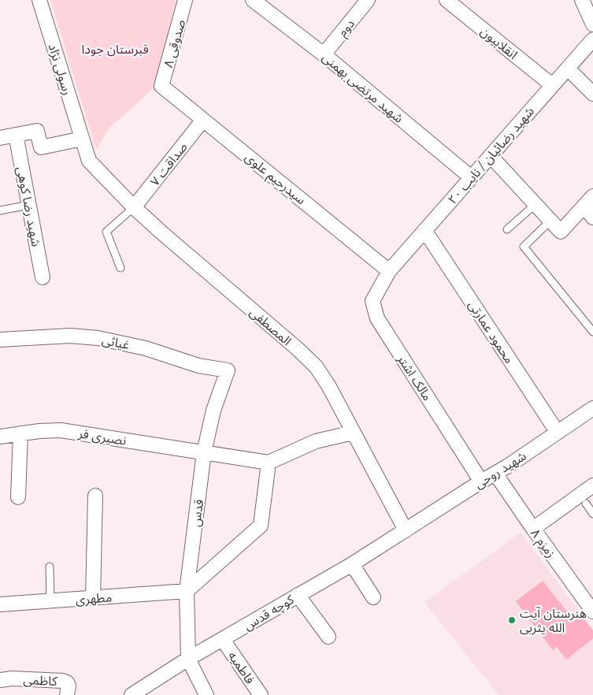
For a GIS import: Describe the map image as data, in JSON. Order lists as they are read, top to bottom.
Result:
{
  "streets": {
    "street": [
      "دوم",
      "انقلابیون",
      "صدوقی ۸",
      "رسولی نژاد",
      "شهید مرتضی بهمنی",
      "شهید رضائیان / نایب ۲۰",
      "صداقت ۷",
      "سیدرحیم علوی",
      "شهید رضا کوهی",
      "المصطفی",
      "محمود عمارتی",
      "غیاثی",
      "مالک اشتر",
      "نصیری فر",
      "شهید روحی",
      "قدس",
      "زمزم ۸",
      "مطهری",
      "کوچه قدس",
      "فاطمیه",
      "کاظمی"
    ]
  },
  "crossings": [
    ["دوم", "شهید مرتضی بهمنی"],
    ["انقلابیون", "شهید رضائیان / نایب ۲۰"],
    ["صدوقی ۸", "سیدرحیم علوی"],
    ["رسولی نژاد", "المصطفی"],
    ["شهید مرتضی بهمنی", "شهید رضائیان / نایب ۲۰"],
    ["شهید رضائیان / نایب ۲۰", "سیدرحیم علوی"],
    ["شهید رضائیان / نایب ۲۰", "محمود عمارتی"],
    ["شهید رضائیان / نایب ۲۰", "مالک اشتر"],
    ["صداقت ۷", "سیدرحیم علوی"],
    ["صداقت ۷", "المصطفی"],
    ["سیدرحیم علوی", "مالک اشتر"],
    ["المصطفی", "شهید روحی"],
    ["المصطفی", "کوچه قدس"],
    ["محمود عمارتی", "شهید روحی"],
    ["غیاثی", "قدس"],
    ["مالک اشتر", "شهید روحی"],
    ["نصیری فر", "قدس"],
    ["شهید روحی", "زمزم ۸"],
    ["شهید روحی", "کوچه قدس"],
    ["قدس", "مطهری"],
    ["قدس", "کوچه قدس"],
    ["کوچه قدس", "فاطمیه"]
  ],
  "parks": ["قبرستان جودا"],
  "places": ["هنرستان آیت الله یثربی"]
}
